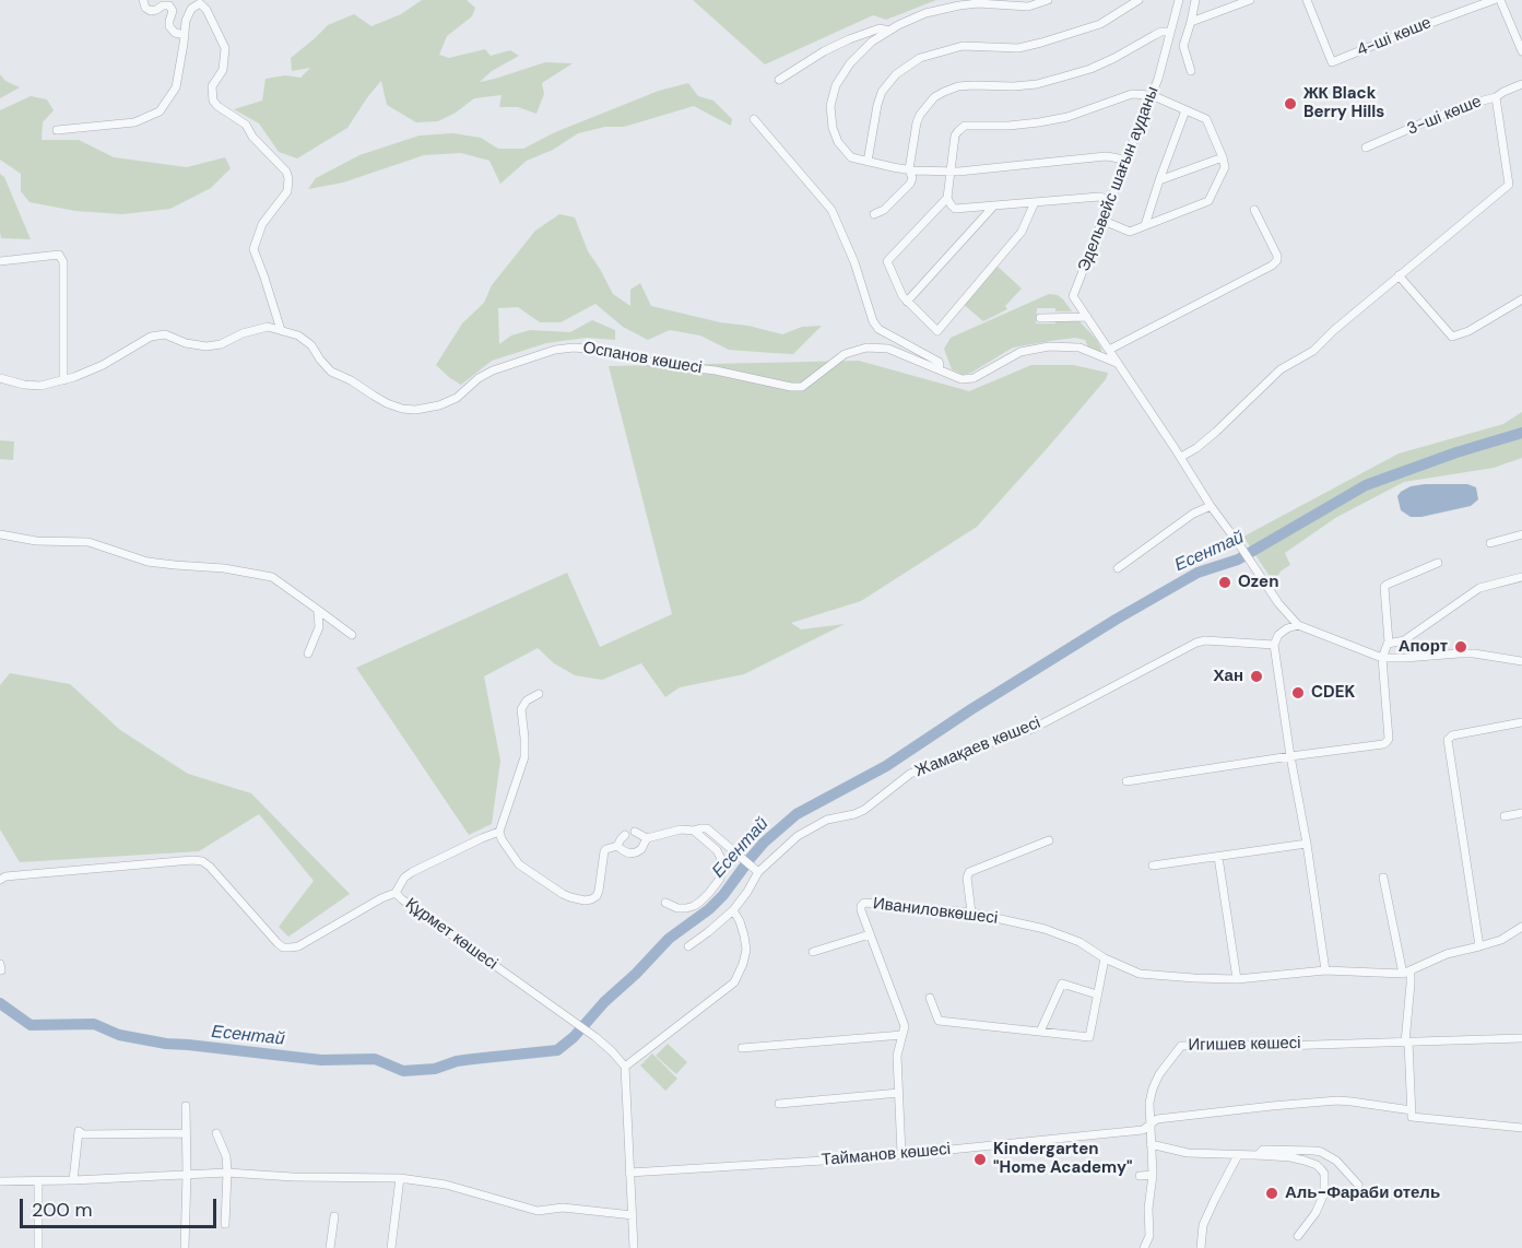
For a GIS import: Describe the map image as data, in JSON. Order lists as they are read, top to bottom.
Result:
{
  "streets": {
    "street": [
      "4-ші көше",
      "3-ші көше",
      "Эдельвейс шағын ауданы",
      "Оспанов көшесі",
      "Жамақаев көшесі",
      "Иваниловкөшесі",
      "Құрмет көшесі",
      "Игишев көшесі",
      "Тайманов көшесі"
    ]
  },
  "crossings": [
    ["Иваниловкөшесі", "Тайманов көшесі"],
    ["Игишев көшесі", "Тайманов көшесі"]
  ],
  "water": ["Есентай"],
  "places": [
    "ЖК Black Berry Hills",
    "Ozen",
    "Апорт",
    "Хан",
    "CDEK",
    "Kindergarten \"Home Academy\"",
    "Аль-Фараби отель"
  ],
  "scale_bar": "200 m"
}
